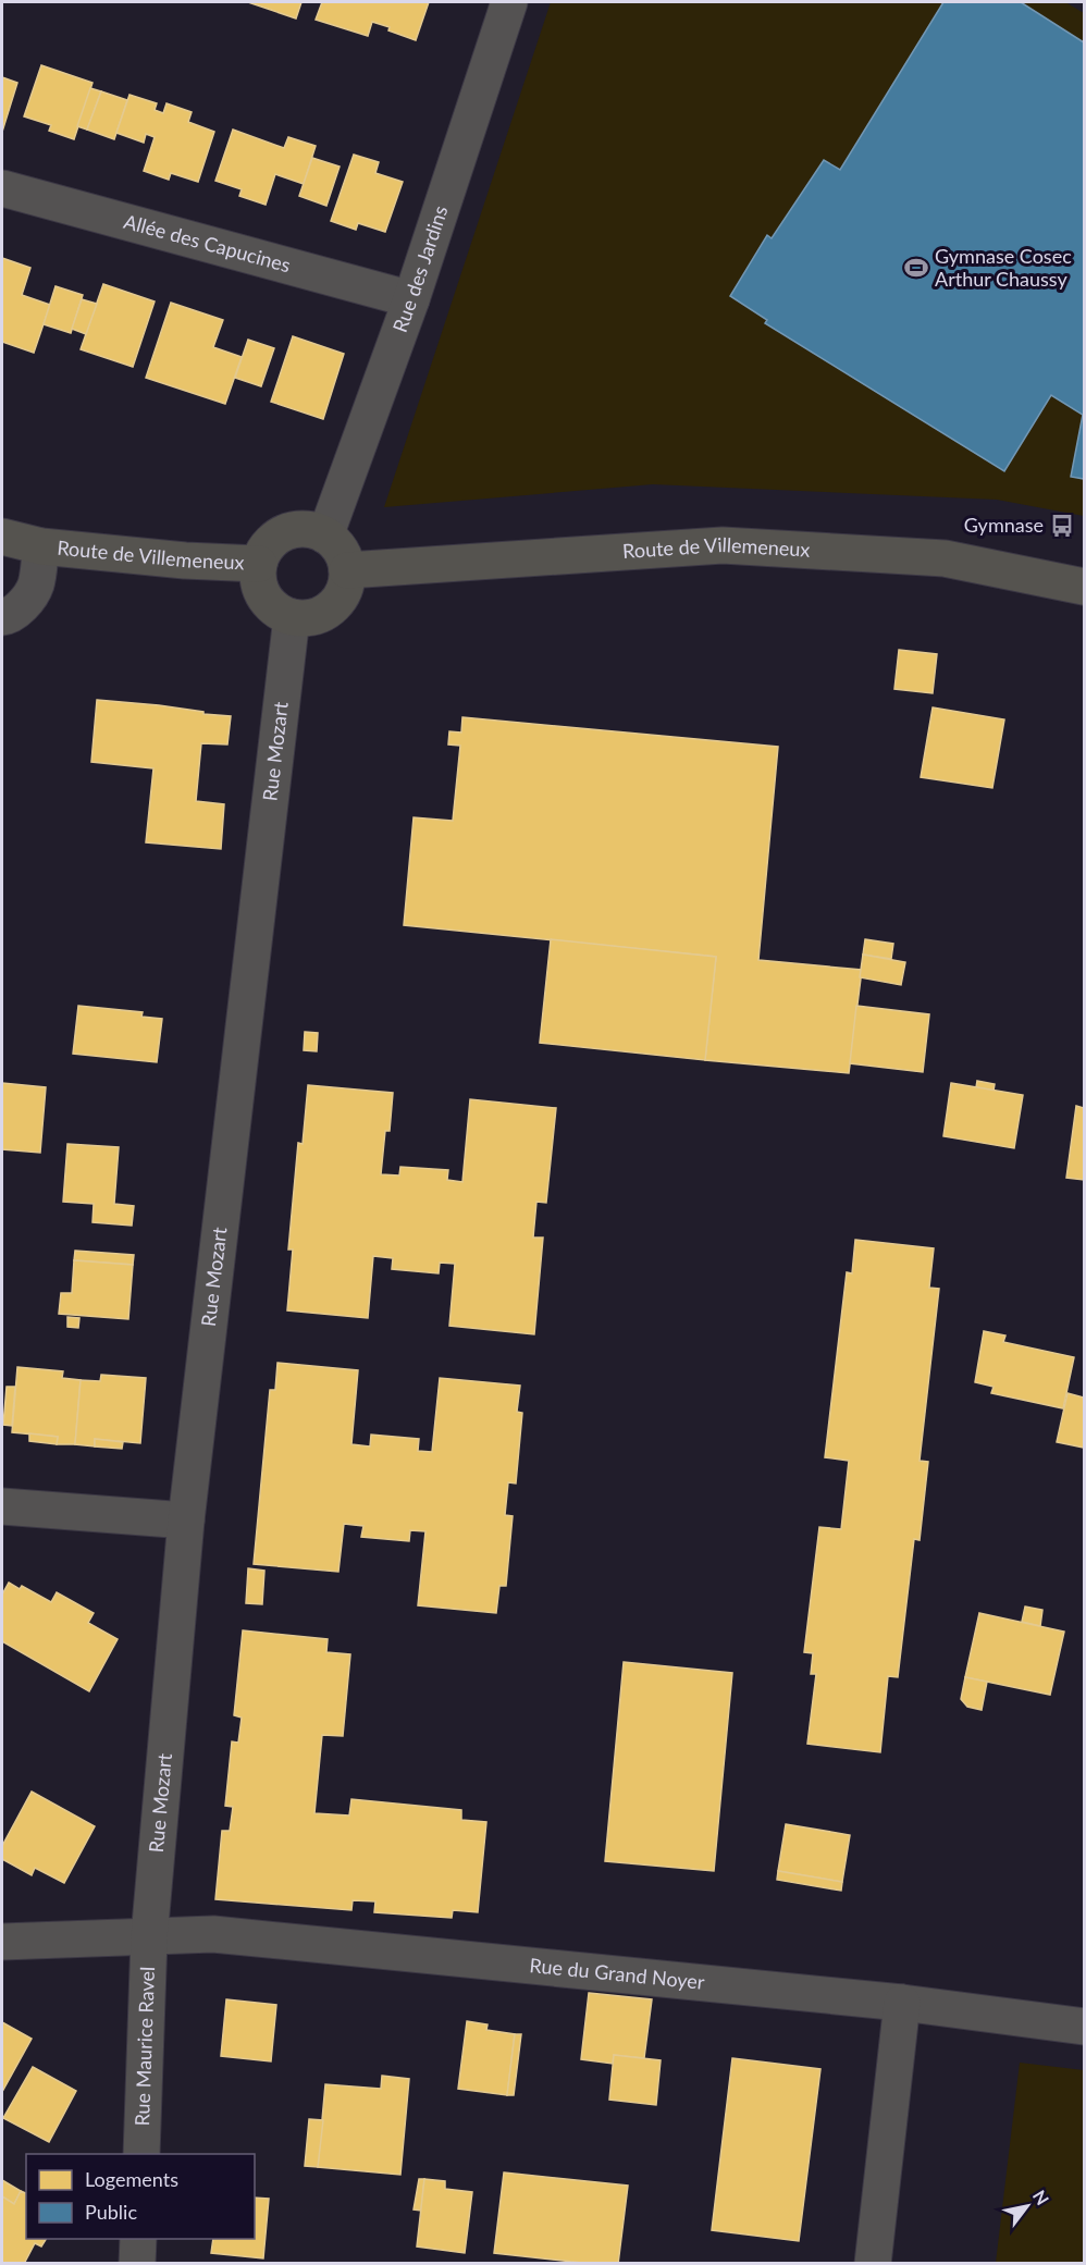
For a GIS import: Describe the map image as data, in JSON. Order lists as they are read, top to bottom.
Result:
{
  "streets": {
    "main road": ["Route de Villemeneux"],
    "street": [
      "Allée des Capucines",
      "Rue des Jardins",
      "Rue Mozart",
      "Rue du Grand Noyer",
      "Rue Maurice Ravel"
    ]
  },
  "crossings": [
    ["Allée des Capucines", "Rue des Jardins"],
    ["Rue des Jardins", "Route de Villemeneux"],
    ["Rue des Jardins", "Rue Mozart"],
    ["Route de Villemeneux", "Rue Mozart"],
    ["Rue Mozart", "Rue du Grand Noyer"],
    ["Rue Mozart", "Rue Maurice Ravel"],
    ["Rue du Grand Noyer", "Rue Maurice Ravel"]
  ],
  "places": {
    "sports": ["Gymnase Cosec Arthur Chaussy"],
    "bus stop": ["Gymnase"]
  },
  "legend": ["Logements", "Public"],
  "north": "top right"
}
